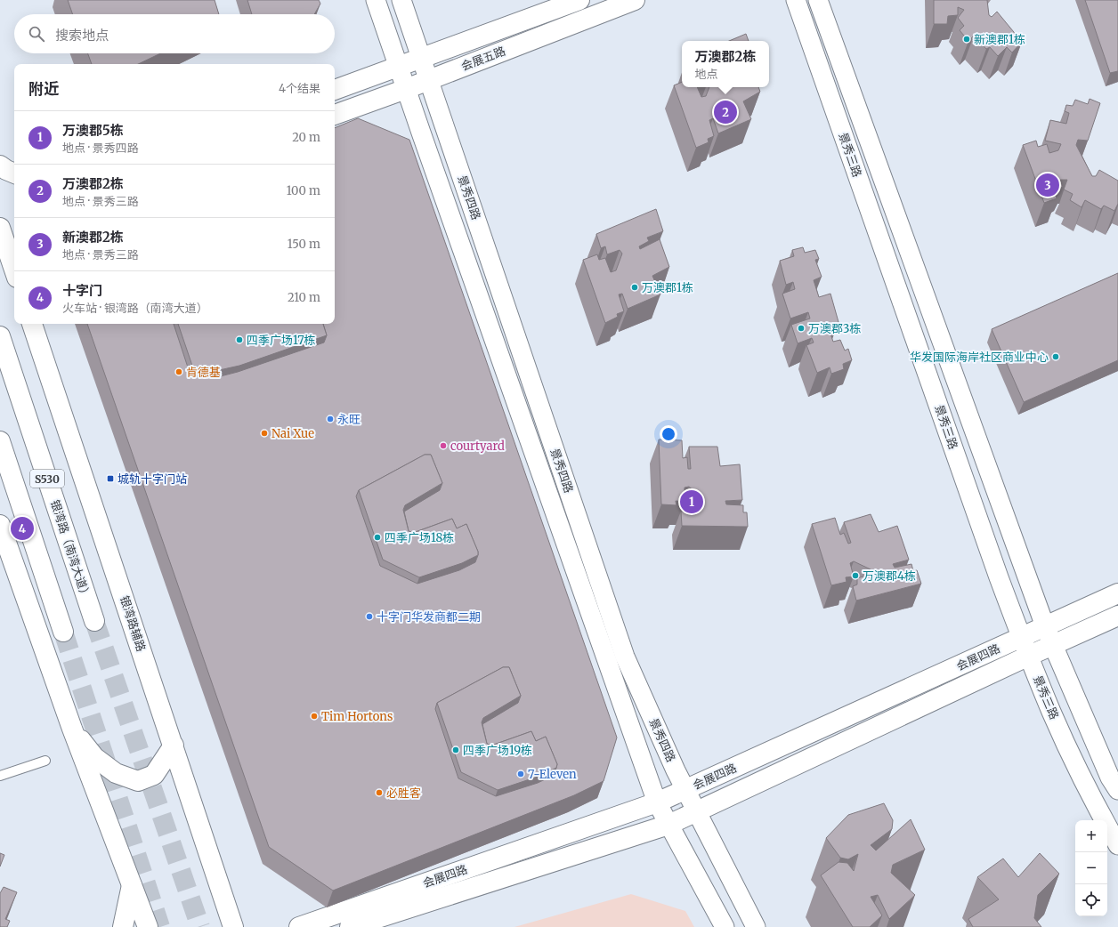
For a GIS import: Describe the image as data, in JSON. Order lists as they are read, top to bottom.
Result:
{
  "streets": {
    "main road": [
      "会展五路",
      "S530",
      "银湾路（南湾大道）",
      "银湾路辅路",
      "会展四路"
    ],
    "street": ["景秀三路", "景秀四路"]
  },
  "crossings": [
    ["会展五路", "景秀四路"],
    ["景秀三路", "会展四路"],
    ["景秀四路", "会展四路"]
  ],
  "places": {
    "other": [
      "新澳郡1栋",
      "万澳郡1栋",
      "万澳郡3栋",
      "四季广场17栋",
      "华发国际海岸社区商业中心",
      "肯德基",
      "永旺",
      "Nai Xue",
      "courtyard",
      "四季广场18栋",
      "万澳郡4栋",
      "十字门华发商都二期",
      "Tim Hortons",
      "四季广场19栋",
      "7-Eleven",
      "必胜客"
    ],
    "transit": ["城轨十字门站"]
  },
  "page": {
    "search": "搜索地点",
    "popup": ["万澳郡2栋", "地点"],
    "heading": ["附近", "4个结果"],
    "pins": [
      "2",
      "3",
      "1",
      "4"
    ],
    "list": [
      {
        "mark": "1",
        "name": "万澳郡5栋",
        "note": "地点 · 景秀四路",
        "value": "20 m"
      },
      {
        "mark": "2",
        "name": "万澳郡2栋",
        "note": "地点 · 景秀三路",
        "value": "100 m"
      },
      {
        "mark": "3",
        "name": "新澳郡2栋",
        "note": "地点 · 景秀三路",
        "value": "150 m"
      },
      {
        "mark": "4",
        "name": "十字门",
        "note": "火车站 · 银湾路（南湾大道）",
        "value": "210 m"
      }
    ],
    "map_buttons": ["+", "−"]
  }
}
